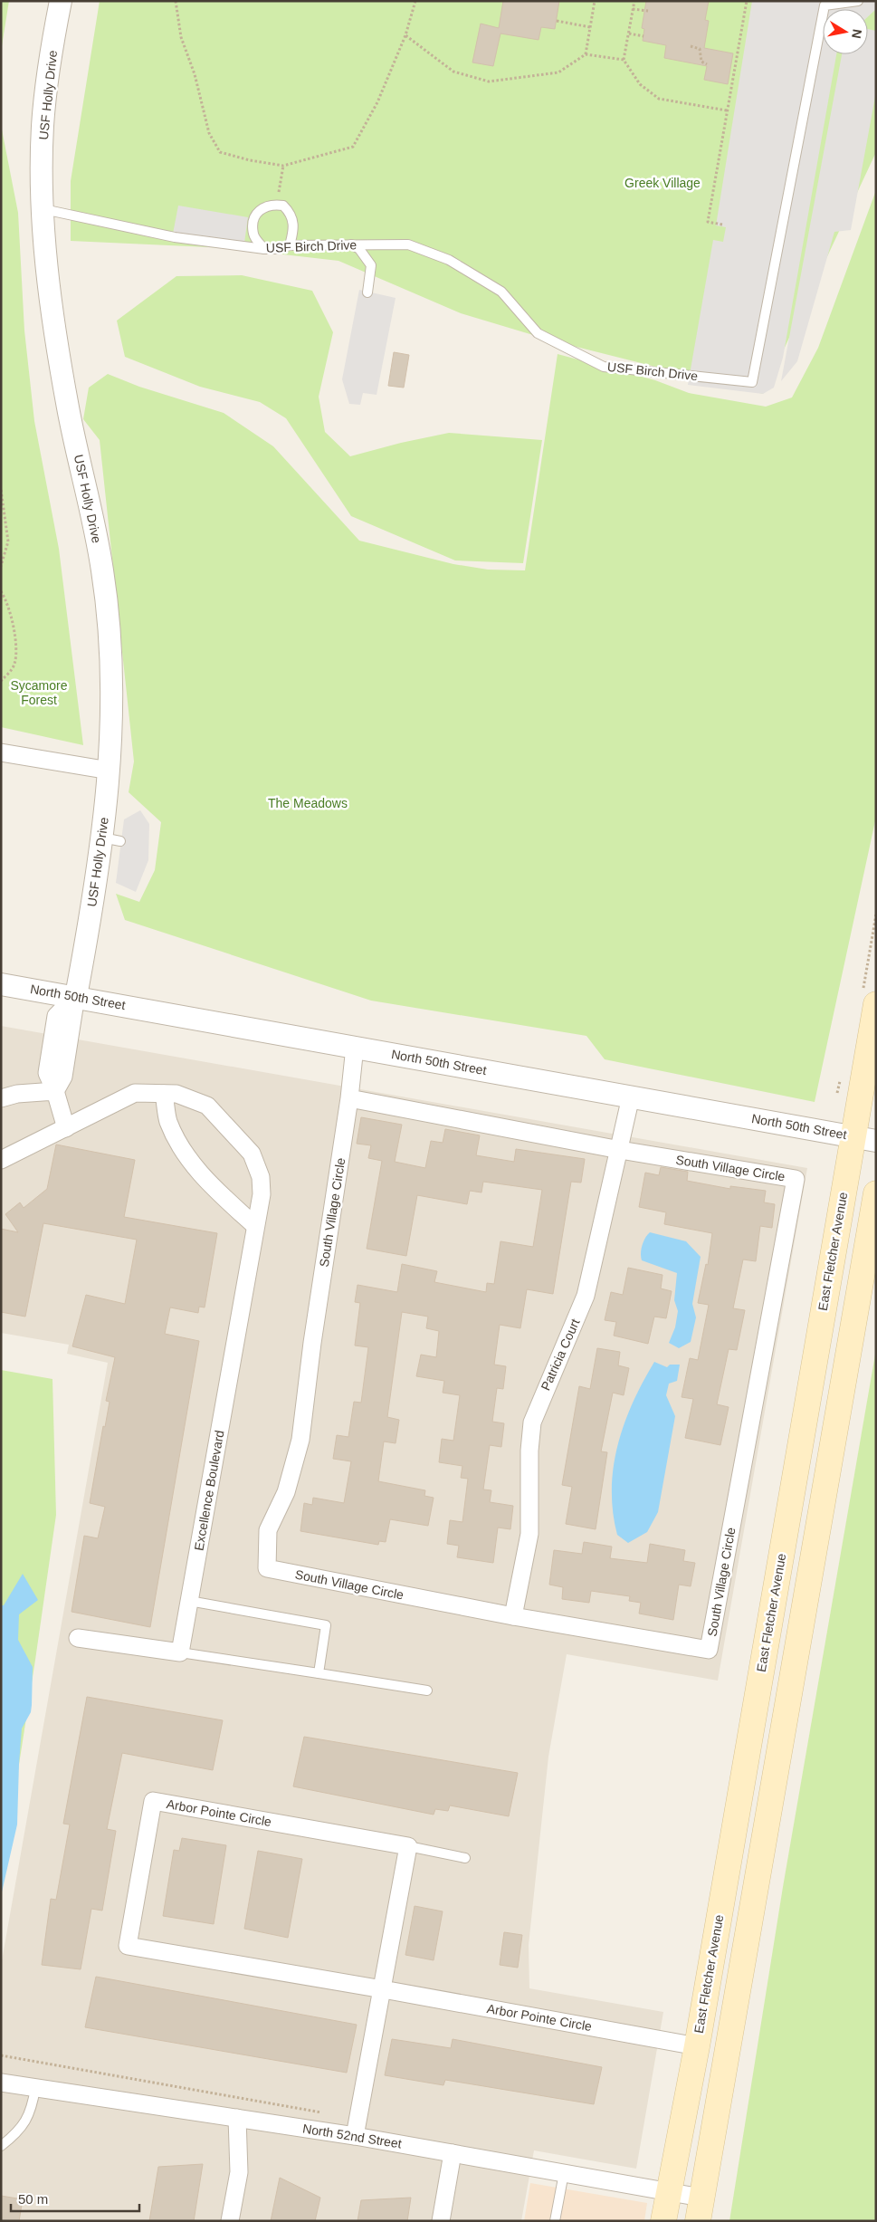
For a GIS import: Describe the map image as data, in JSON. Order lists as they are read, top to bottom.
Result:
{
  "streets": {
    "main road": ["East Fletcher Avenue"],
    "street": [
      "USF Holly Drive",
      "North 50th Street",
      "South Village Circle",
      "Patricia Court",
      "Excellence Boulevard",
      "Arbor Pointe Circle",
      "North 52nd Street"
    ],
    "lane": ["USF Birch Drive"]
  },
  "crossings": [
    ["USF Holly Drive", "USF Birch Drive"],
    ["USF Holly Drive", "North 50th Street"],
    ["North 50th Street", "South Village Circle"],
    ["North 50th Street", "East Fletcher Avenue"],
    ["North 50th Street", "Patricia Court"],
    ["South Village Circle", "Patricia Court"],
    ["East Fletcher Avenue", "Arbor Pointe Circle"],
    ["East Fletcher Avenue", "North 52nd Street"]
  ],
  "parks": ["Greek Village", "Sycamore Forest", "The Meadows"],
  "scale_bar": "50 m",
  "north": "right"
}
